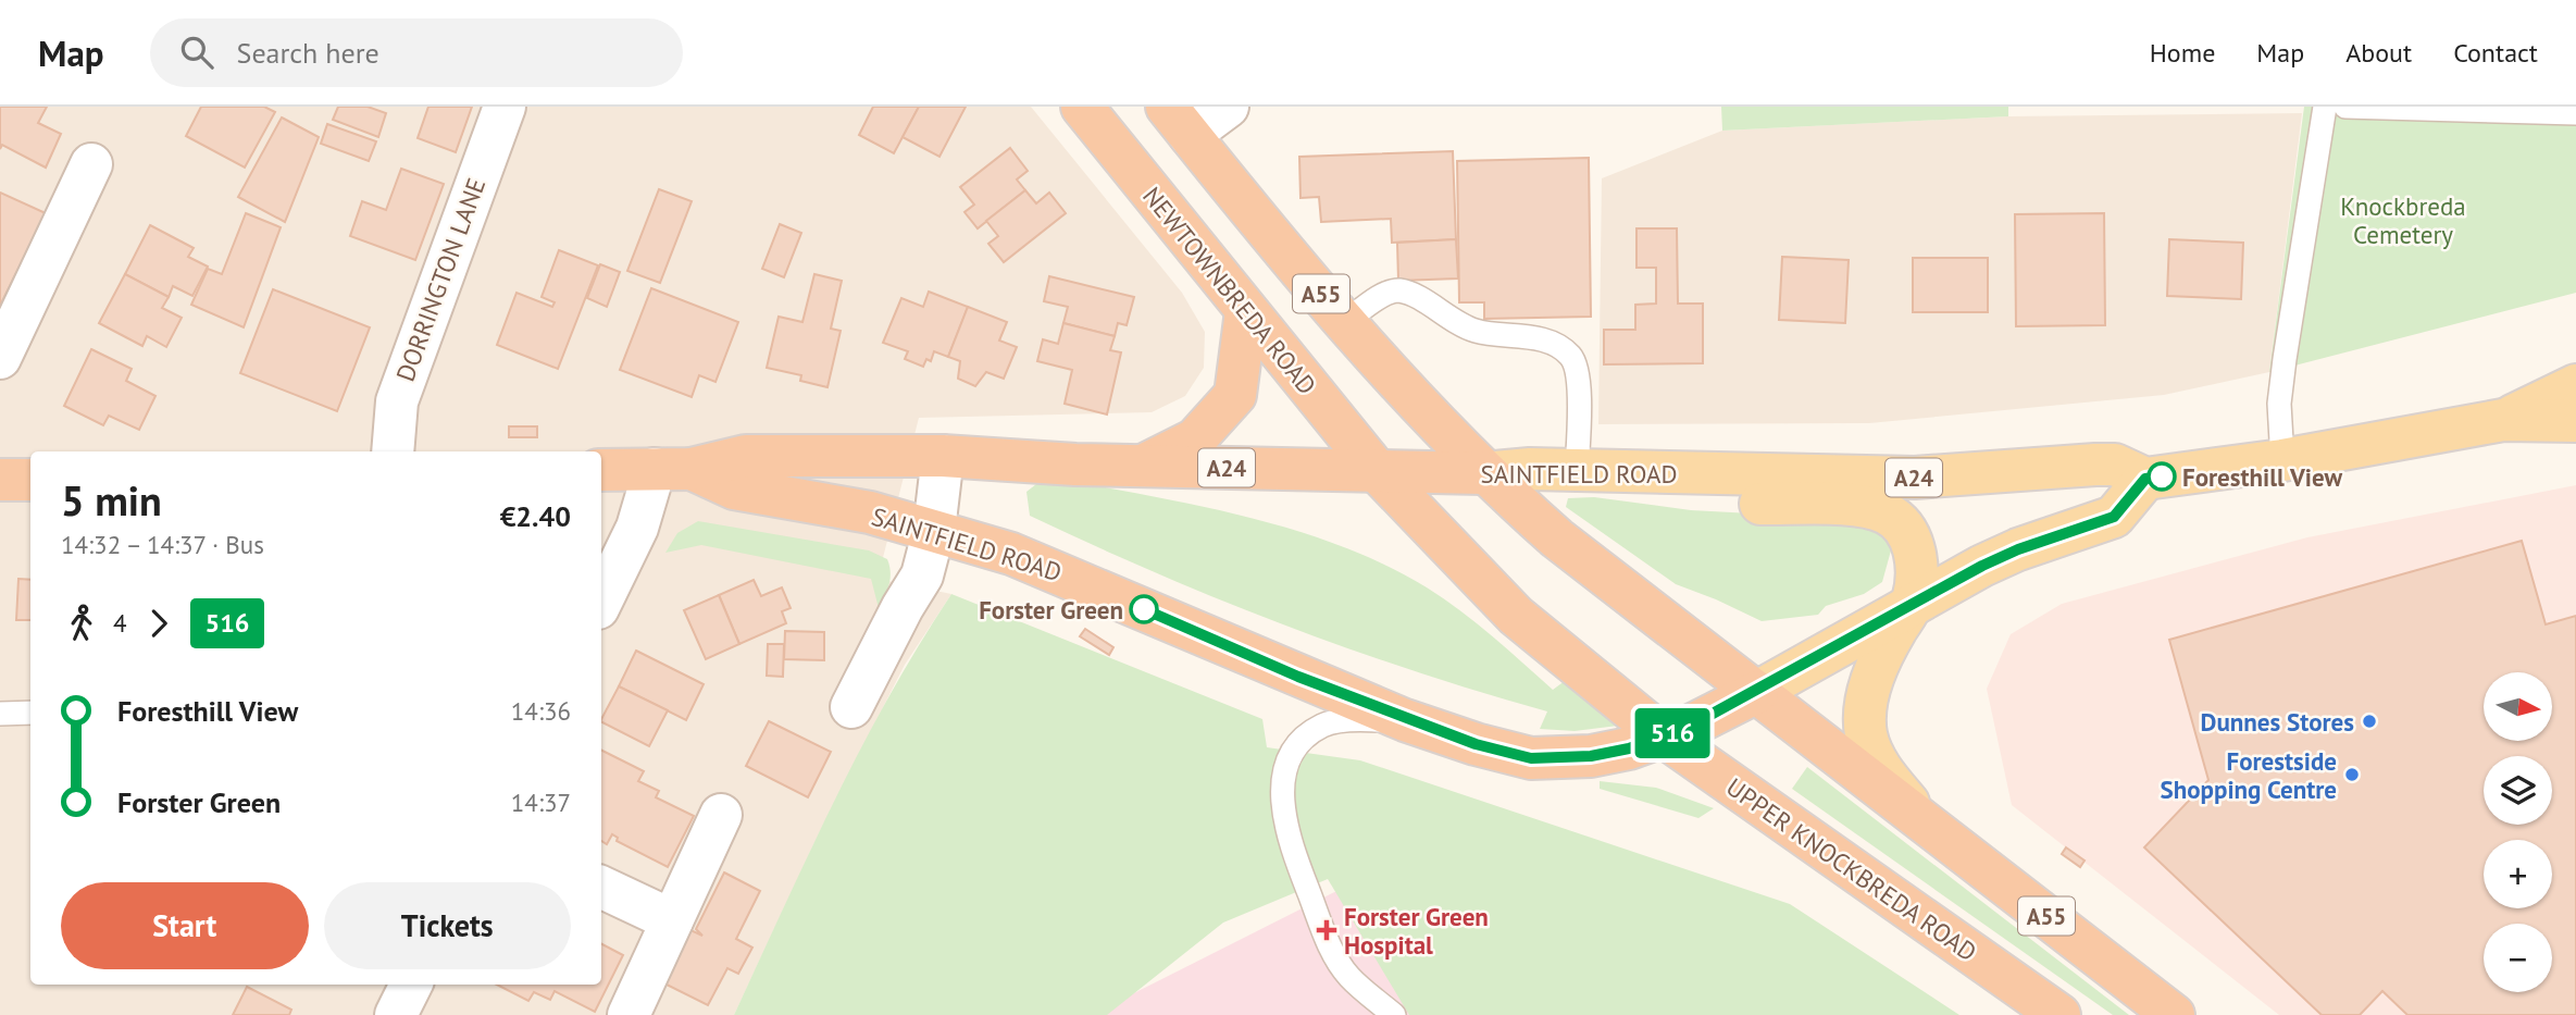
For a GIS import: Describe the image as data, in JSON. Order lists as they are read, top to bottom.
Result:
{
  "streets": {
    "highway": [
      "NEWTOWNBREDA ROAD",
      "A55",
      "A24",
      "SAINTFIELD ROAD",
      "UPPER KNOCKBREDA ROAD"
    ],
    "street": ["DORRINGTON LANE"]
  },
  "crossings": [
    ["NEWTOWNBREDA ROAD", "SAINTFIELD ROAD"],
    ["NEWTOWNBREDA ROAD", "UPPER KNOCKBREDA ROAD"],
    ["A55", "SAINTFIELD ROAD"],
    ["A24", "SAINTFIELD ROAD"],
    ["SAINTFIELD ROAD", "UPPER KNOCKBREDA ROAD"]
  ],
  "parks": ["Knockbreda Cemetery"],
  "places": {
    "other": [
      "Foresthill View",
      "Forster Green",
      "Dunnes Stores",
      "Forestside Shopping Centre"
    ],
    "health": ["Forster Green Hospital"]
  },
  "lines": ["bus line 516"],
  "north": "right",
  "page": {
    "header": "Map",
    "search": "Search here",
    "nav": [
      "Home",
      "Map",
      "About",
      "Contact"
    ],
    "on_map": "516",
    "heading": ["5 min", "14:32 – 14:37 · Bus", "€2.40"],
    "legs": ["4", "516"],
    "list": [
      {
        "name": "Foresthill View",
        "value": "14:36"
      },
      {
        "name": "Forster Green",
        "value": "14:37"
      }
    ],
    "map_buttons": ["+", "−"],
    "buttons": ["Start", "Tickets"]
  }
}
